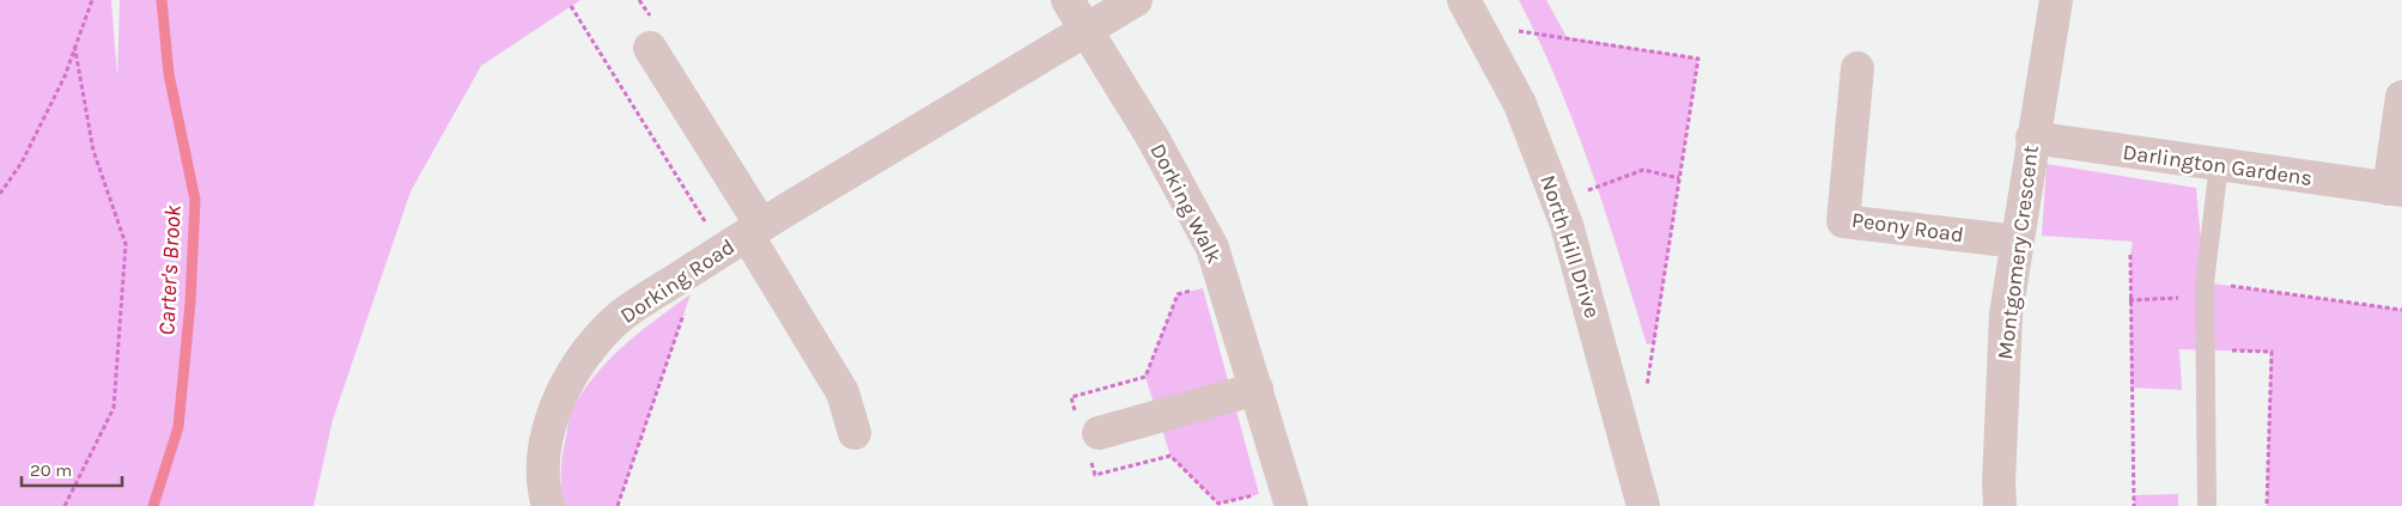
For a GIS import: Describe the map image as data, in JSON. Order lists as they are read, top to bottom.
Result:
{
  "streets": {
    "street": [
      "Darlington Gardens",
      "Dorking Walk",
      "Peony Road",
      "North Hill Drive",
      "Montgomery Crescent",
      "Dorking Road"
    ]
  },
  "crossings": [
    ["Darlington Gardens", "Montgomery Crescent"],
    ["Dorking Walk", "Dorking Road"],
    ["Peony Road", "Montgomery Crescent"]
  ],
  "water": ["Carter's Brook"],
  "scale_bar": "20 m"
}
